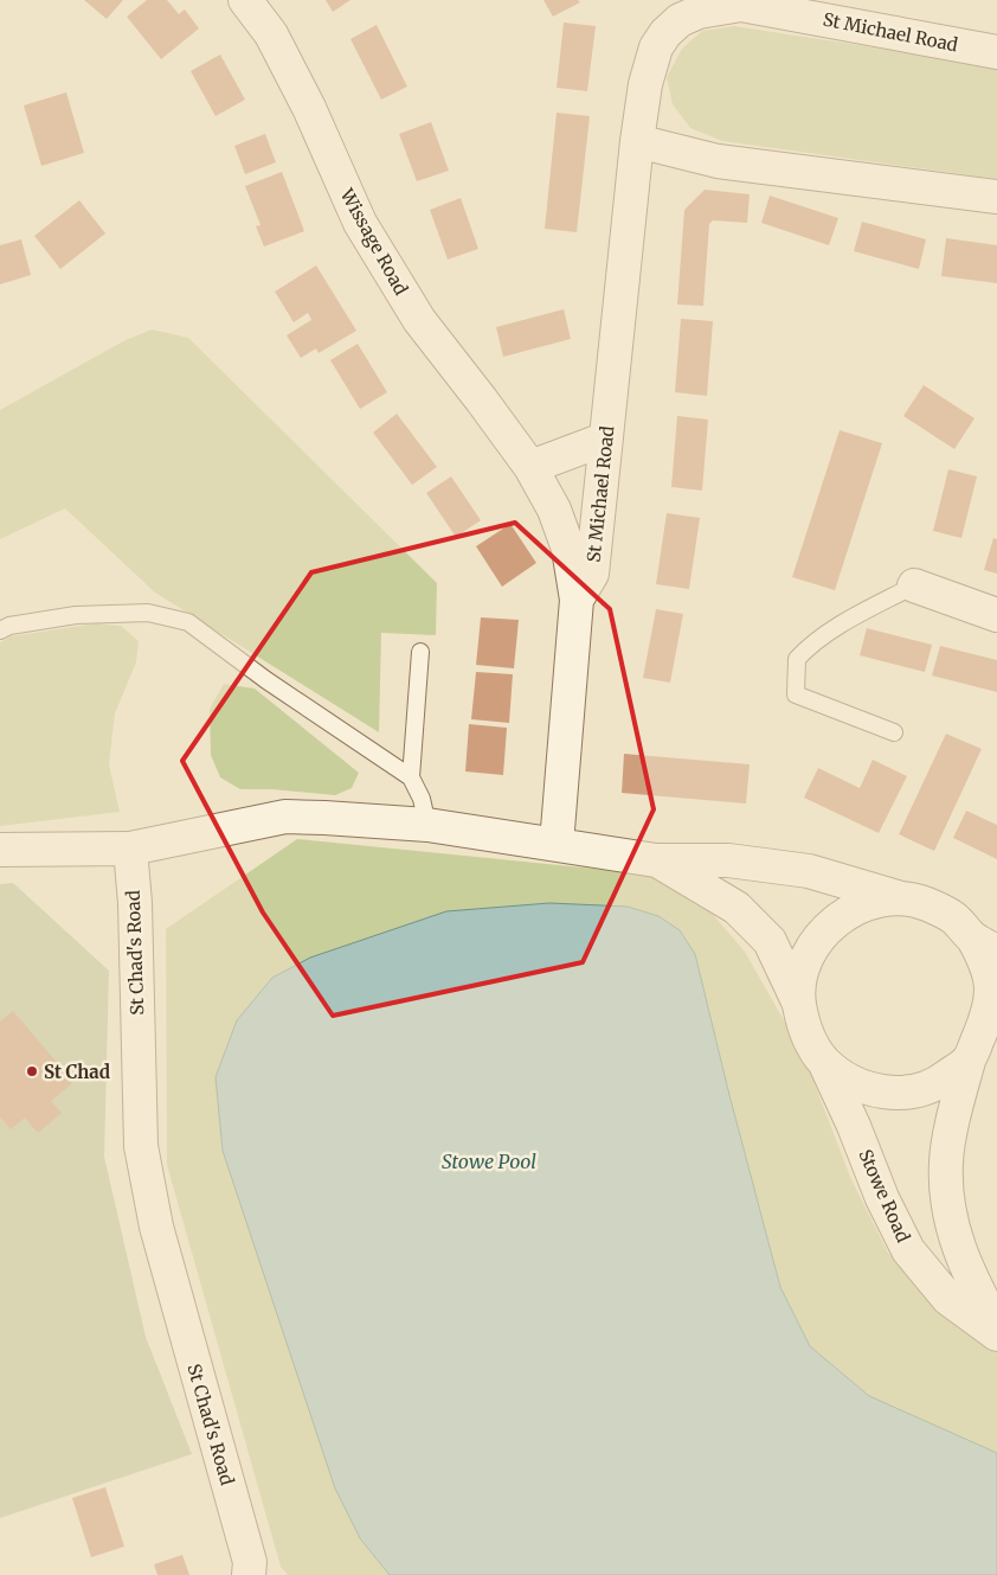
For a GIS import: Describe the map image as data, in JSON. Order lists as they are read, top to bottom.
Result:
{
  "streets": {
    "street": [
      "St Michael Road",
      "Wissage Road",
      "St Chad's Road",
      "Stowe Road"
    ]
  },
  "crossings": [
    ["St Michael Road", "Wissage Road"]
  ],
  "water": ["Stowe Pool"],
  "places": ["St Chad"]
}
